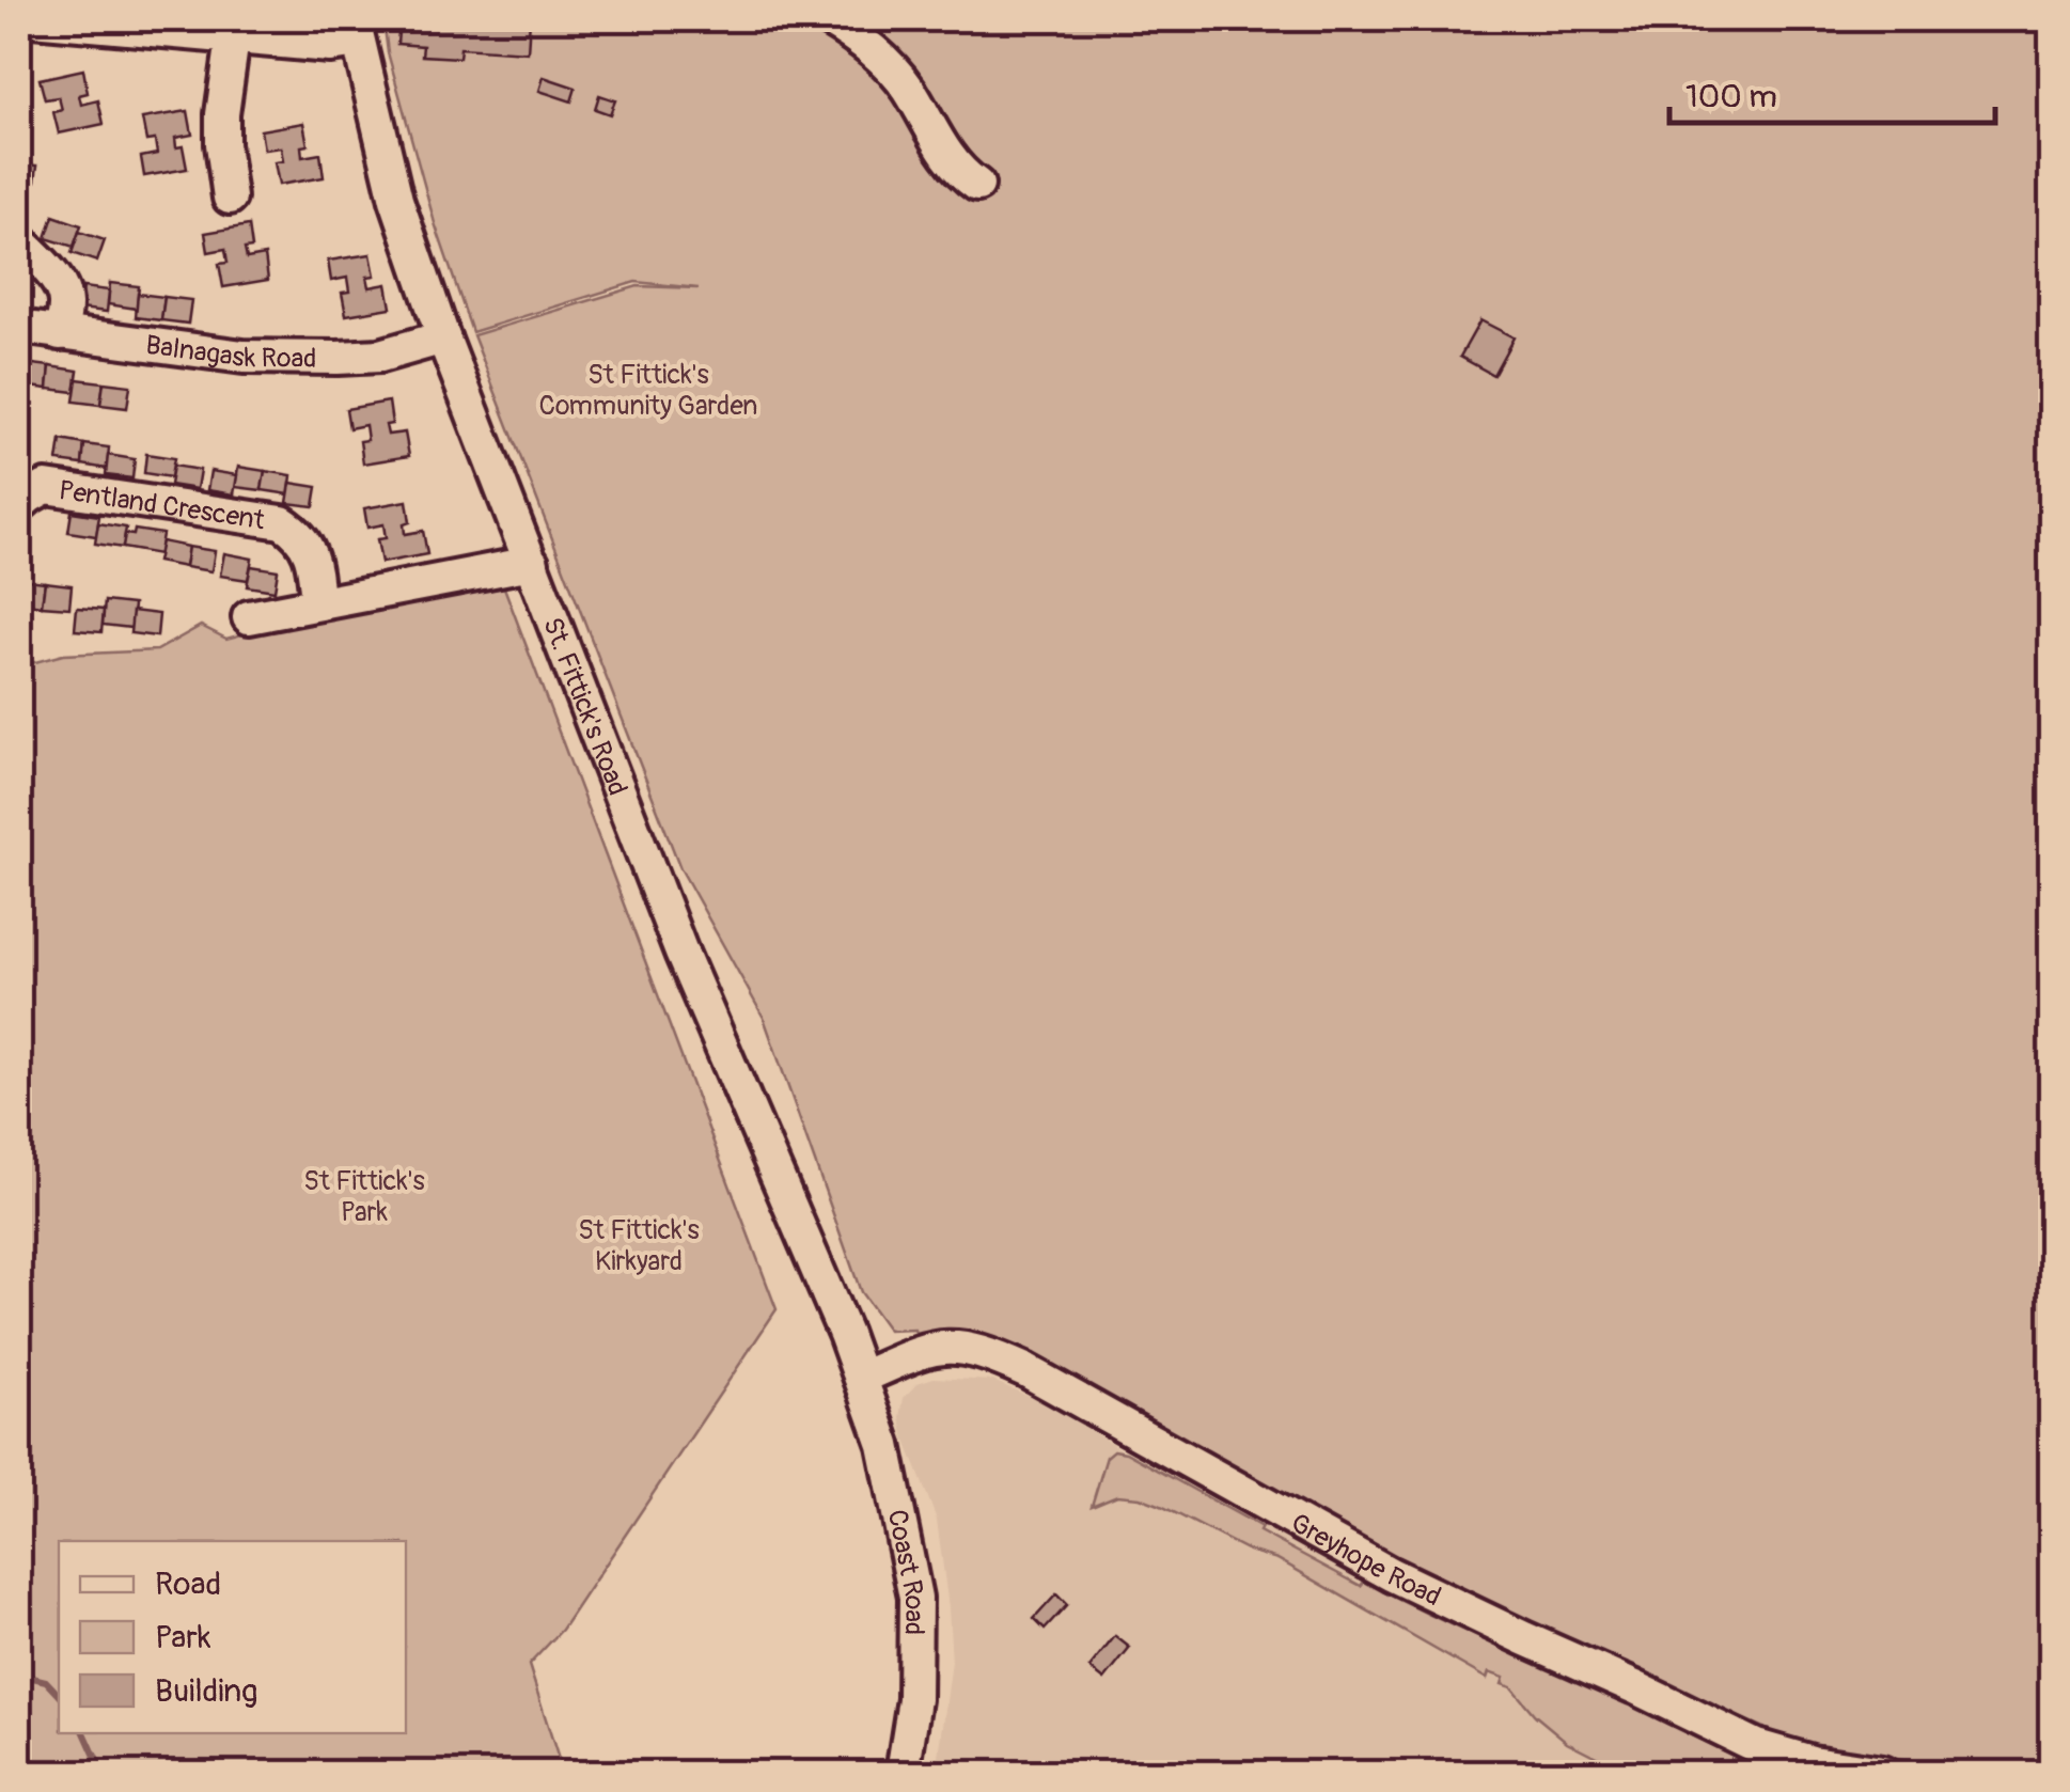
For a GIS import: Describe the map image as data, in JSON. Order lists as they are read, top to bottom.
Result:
{
  "streets": {
    "street": [
      "Balnagask Road",
      "Pentland Crescent",
      "St. Fittick's Road",
      "Greyhope Road",
      "Coast Road"
    ]
  },
  "crossings": [
    ["Balnagask Road", "St. Fittick's Road"],
    ["St. Fittick's Road", "Greyhope Road"],
    ["St. Fittick's Road", "Coast Road"],
    ["Greyhope Road", "Coast Road"]
  ],
  "parks": ["St Fittick's Community Garden", "St Fittick's Park", "St Fittick's Kirkyard"],
  "legend": ["Road", "Park", "Building"],
  "scale_bar": "100 m"
}
